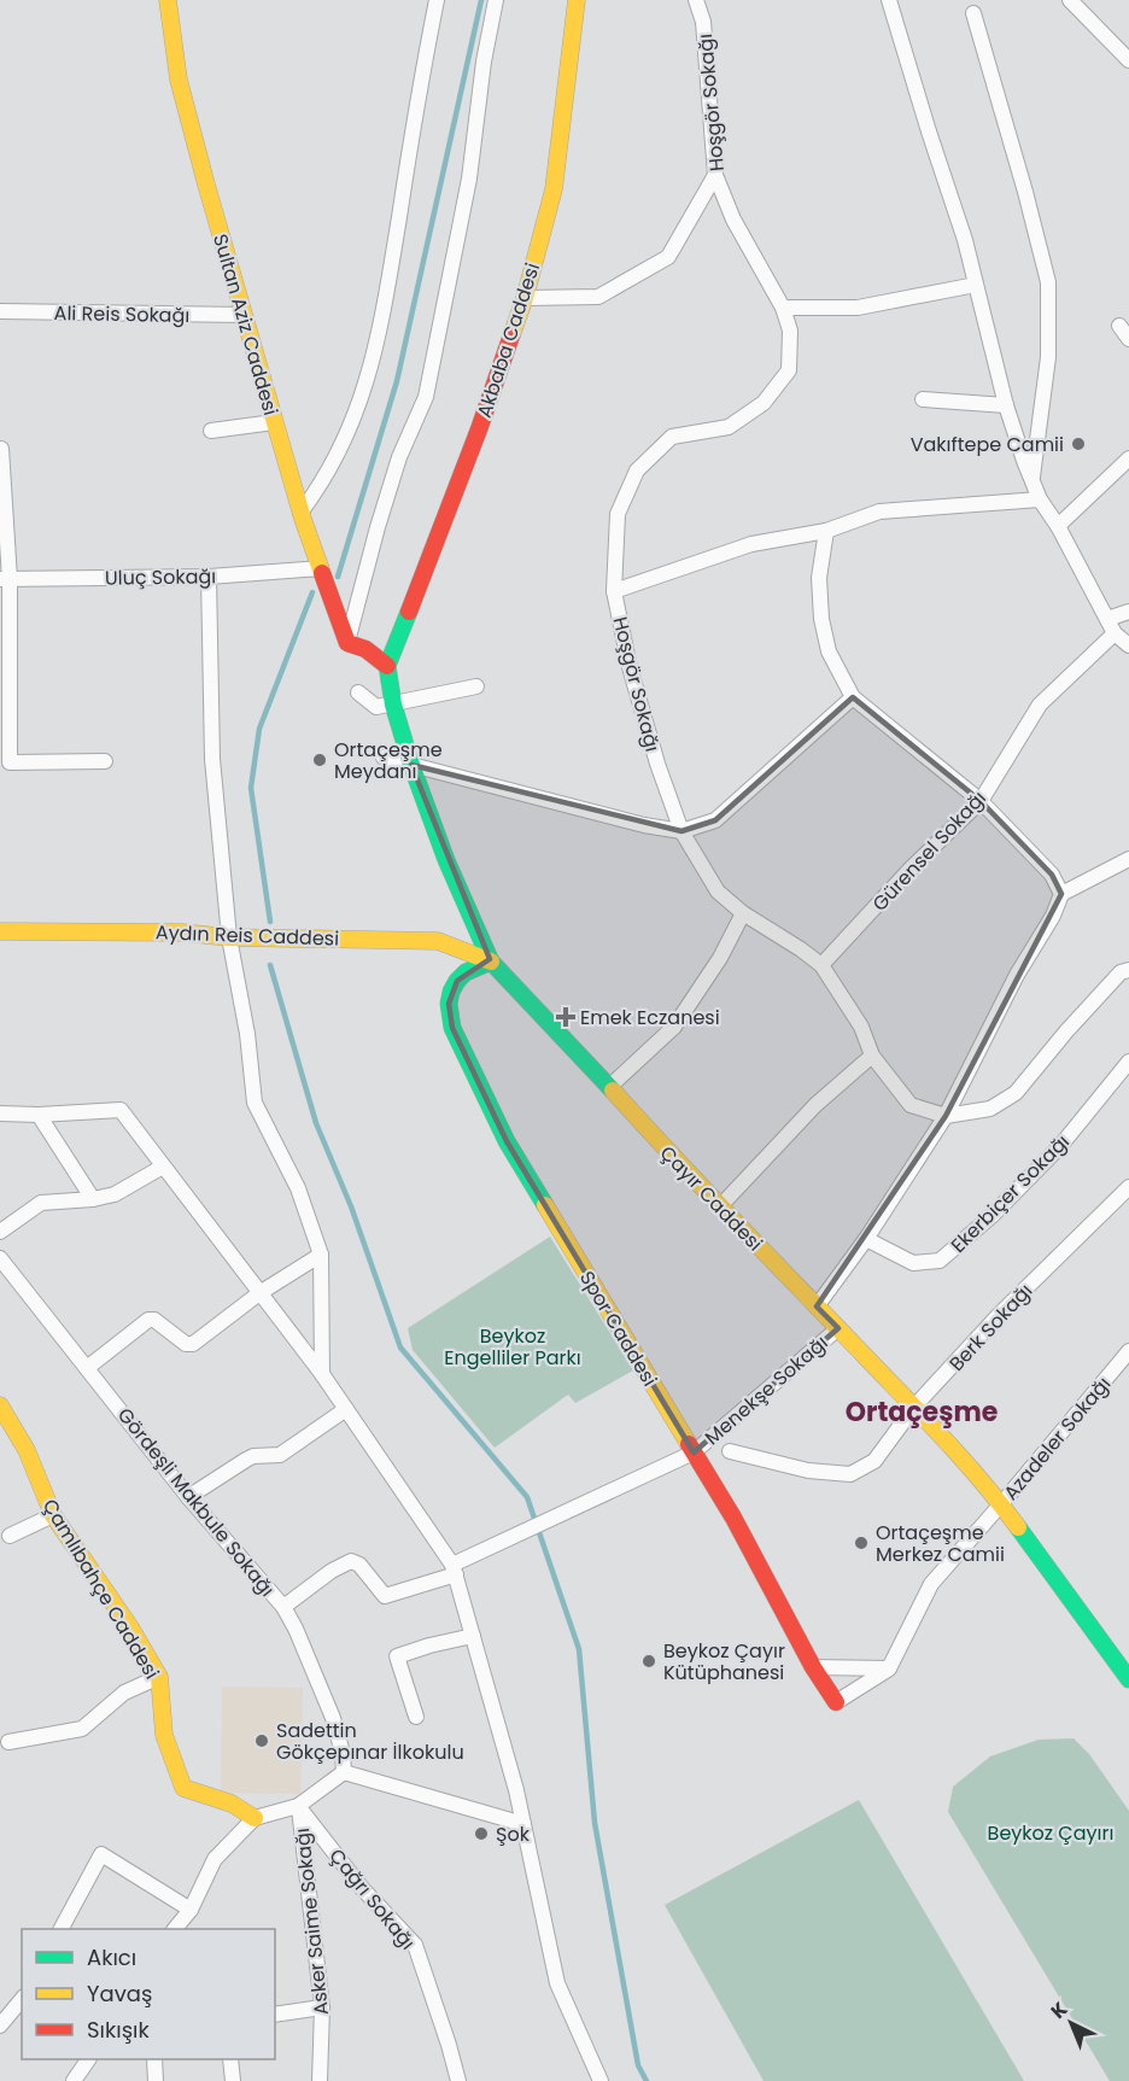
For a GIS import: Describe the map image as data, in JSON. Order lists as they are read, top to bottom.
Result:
{
  "streets": {
    "street": [
      "Hoşgör Sokağı",
      "Ali Reis Sokağı",
      "Sultan Aziz Caddesi",
      "Akbaba Caddesi",
      "Uluç Sokağı",
      "Gürensel Sokağı",
      "Aydın Reis Caddesi",
      "Ekerbiçer Sokağı",
      "Çayır Caddesi",
      "Berk Sokağı",
      "Spor Caddesi",
      "Menekşe Sokağı",
      "Azadeler Sokağı",
      "Gördeşli Makbule Sokağı",
      "Çamlıbahçe Caddesi",
      "Çağrı Sokağı",
      "Asker Saime Sokağı"
    ]
  },
  "crossings": [
    ["Hoşgör Sokağı", "Gürensel Sokağı"],
    ["Ali Reis Sokağı", "Sultan Aziz Caddesi"],
    ["Sultan Aziz Caddesi", "Uluç Sokağı"],
    ["Akbaba Caddesi", "Çayır Caddesi"],
    ["Aydın Reis Caddesi", "Çayır Caddesi"],
    ["Aydın Reis Caddesi", "Spor Caddesi"],
    ["Çayır Caddesi", "Berk Sokağı"],
    ["Çayır Caddesi", "Spor Caddesi"],
    ["Çayır Caddesi", "Menekşe Sokağı"],
    ["Çayır Caddesi", "Azadeler Sokağı"],
    ["Spor Caddesi", "Menekşe Sokağı"],
    ["Menekşe Sokağı", "Gördeşli Makbule Sokağı"],
    ["Çağrı Sokağı", "Asker Saime Sokağı"]
  ],
  "districts": ["Ortaçeşme"],
  "parks": ["Beykoz Engelliler Parkı", "Beykoz Çayırı"],
  "places": {
    "other": [
      "Vakıftepe Camii",
      "Ortaçeşme Meydanı",
      "Ortaçeşme Merkez Camii",
      "Beykoz Çayır Kütüphanesi",
      "Sadettin Gökçepınar İlkokulu",
      "Şok"
    ],
    "health": ["Emek Eczanesi"]
  },
  "legend": ["Akıcı", "Yavaş", "Sıkışık"],
  "north": "top left"
}
